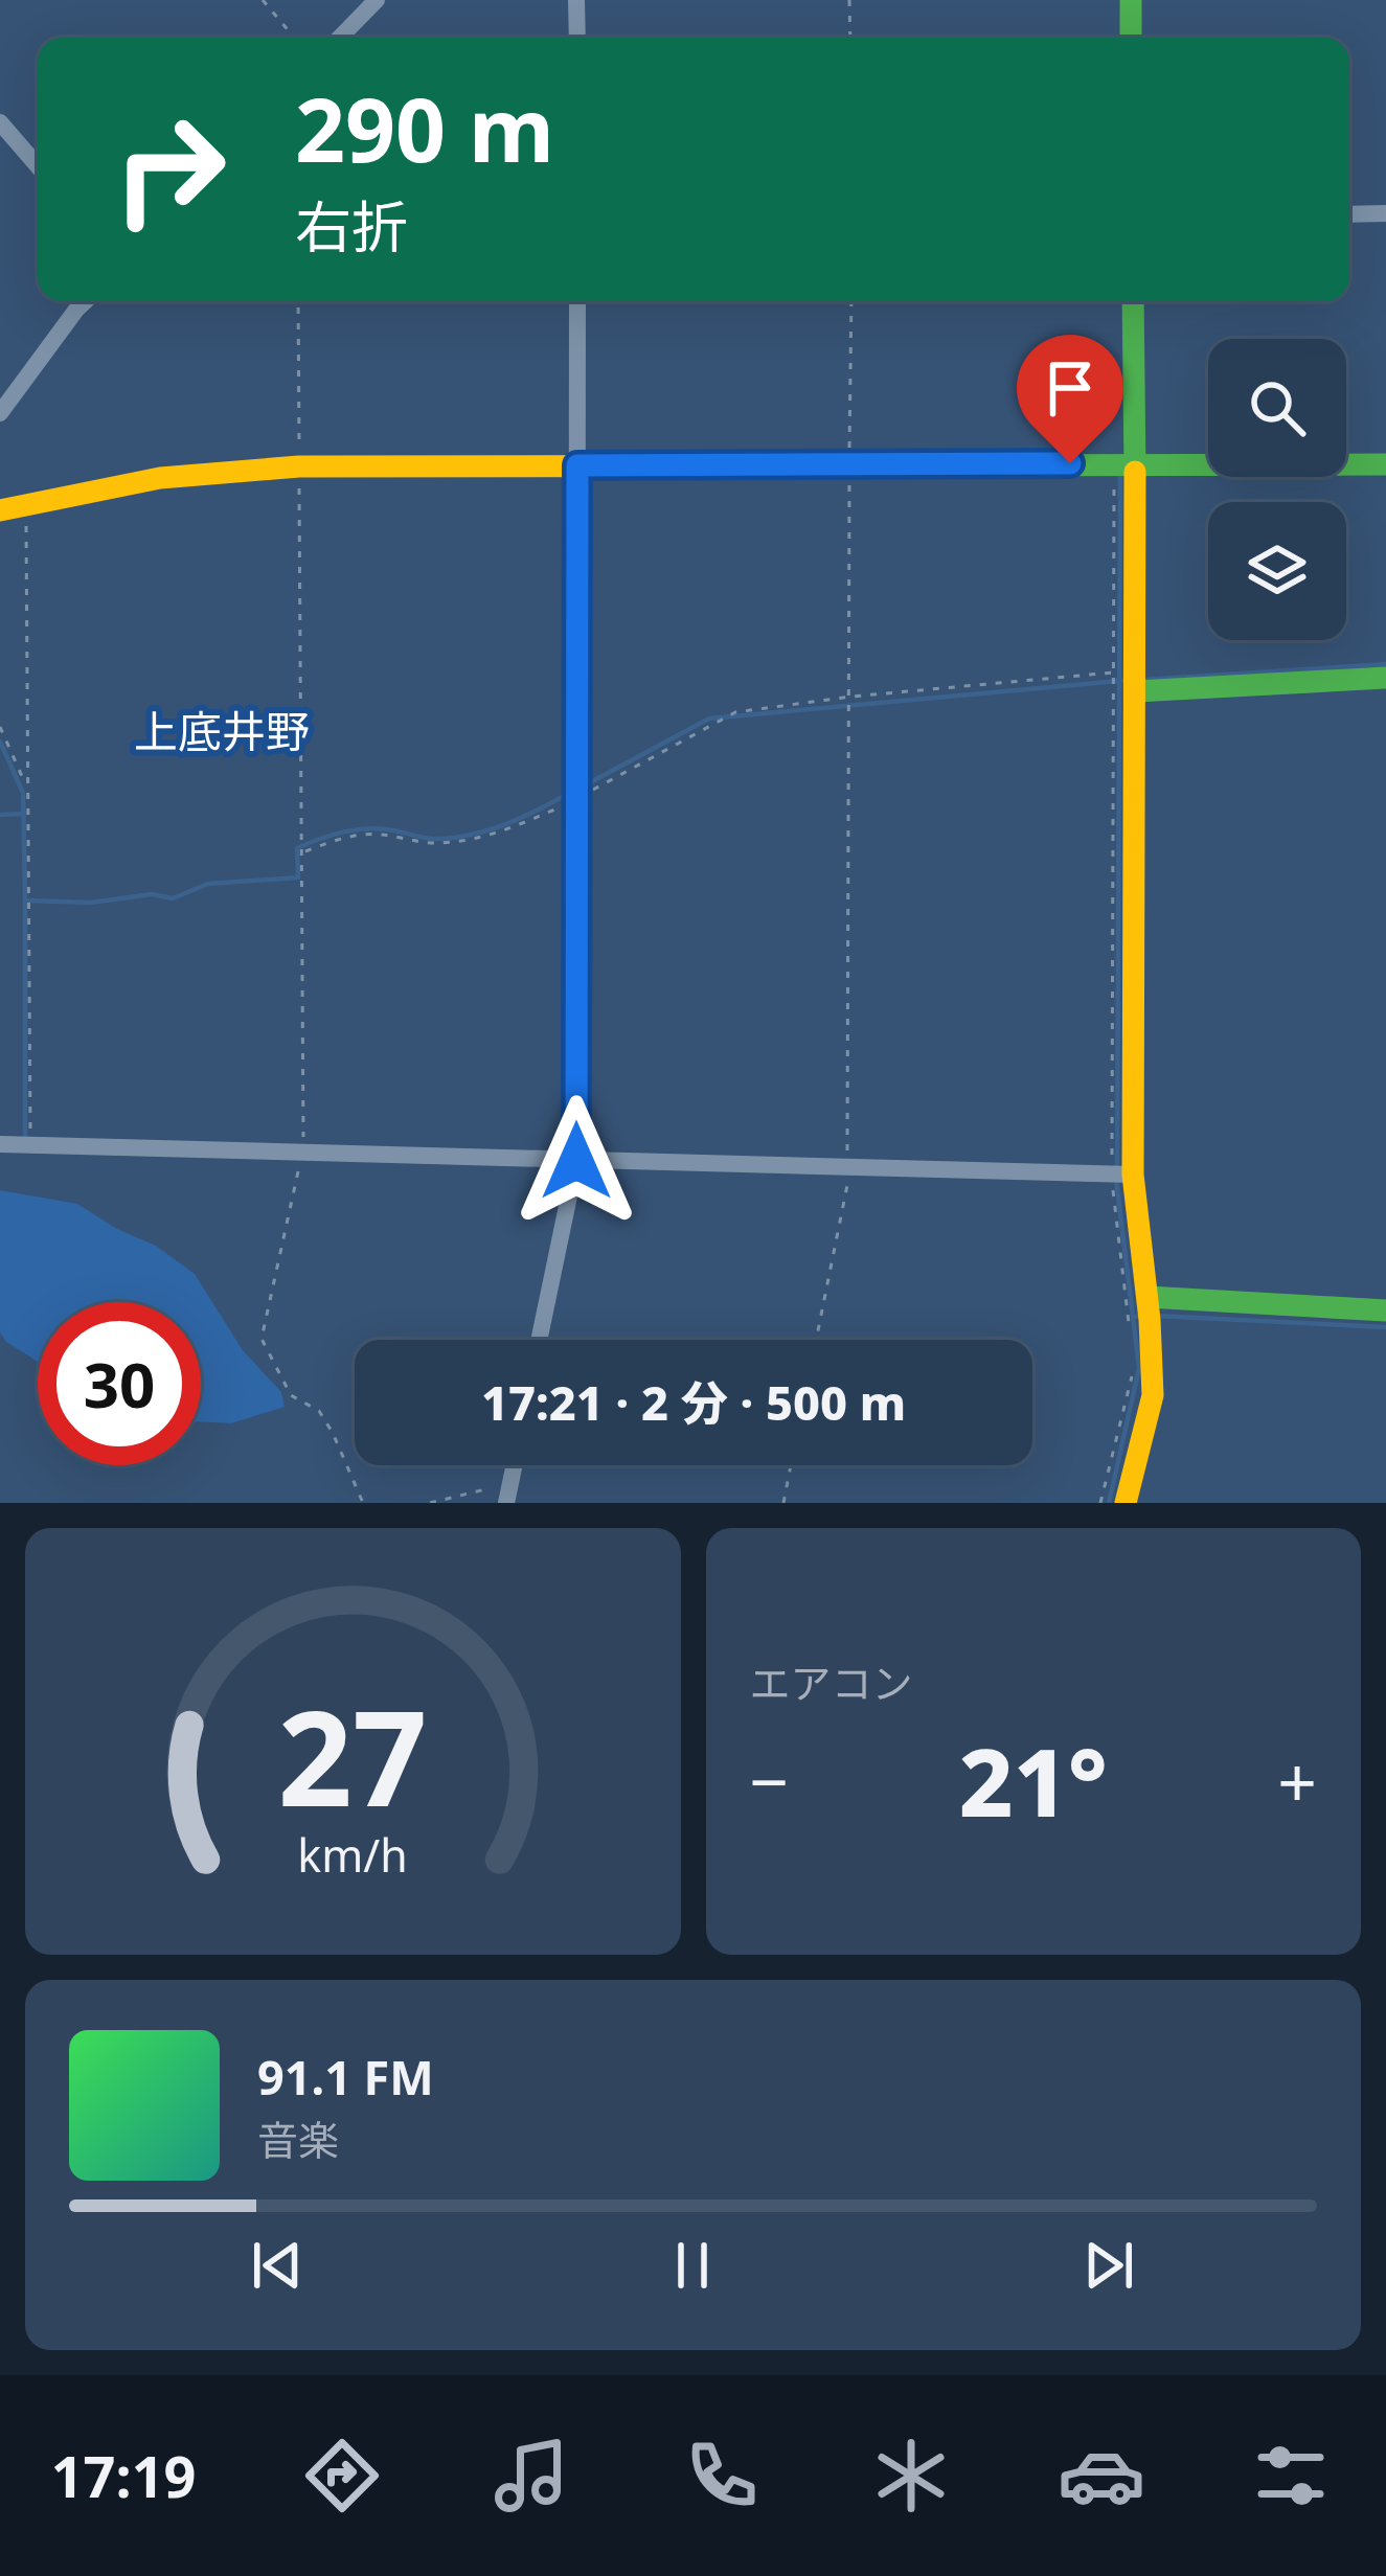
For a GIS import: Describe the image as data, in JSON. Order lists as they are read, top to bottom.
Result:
{
  "districts": ["上底井野"],
  "page": {
    "turn": ["290 m", "右折"],
    "limit": "30",
    "trip": "17:21 · 2 分 · 500 m",
    "tile": "エアコン",
    "heat": ["−", "21°", "+"],
    "song": ["91.1 FM", "音楽"],
    "tabs": "17:19",
    "gauge": ["27", "km/h"]
  }
}
